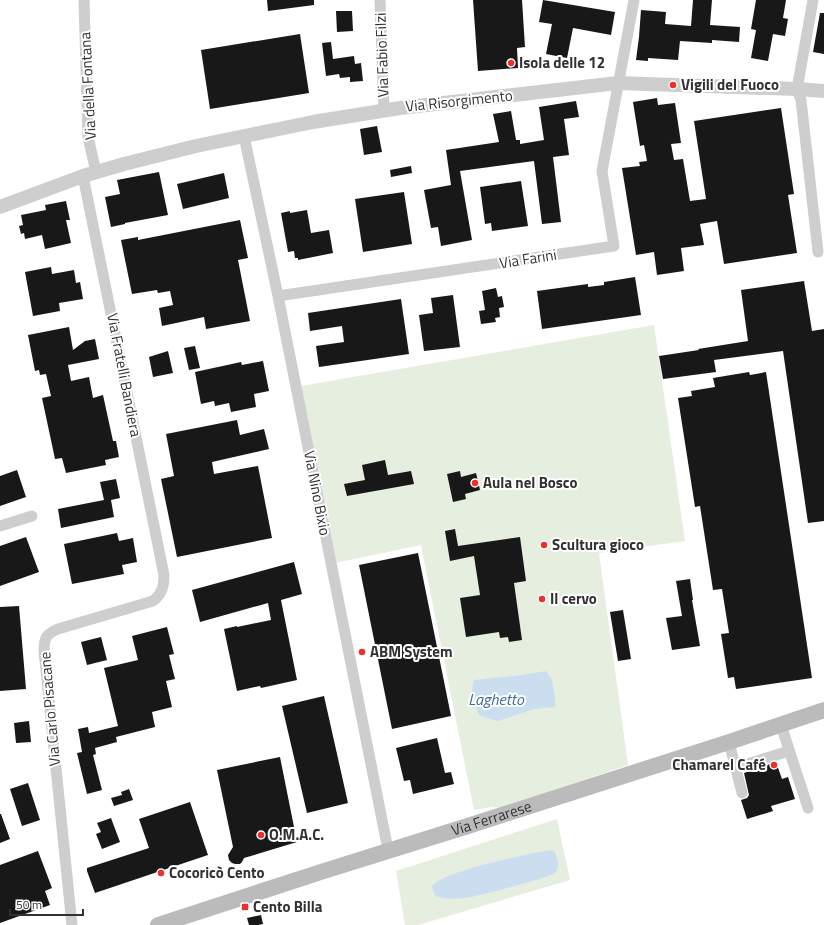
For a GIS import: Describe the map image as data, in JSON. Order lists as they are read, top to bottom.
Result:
{
  "streets": {
    "main road": ["Via Ferrarese"],
    "street": [
      "Via Fabio Filzi",
      "Via della Fontana",
      "Via Risorgimento",
      "Via Farini",
      "Via Fratelli Bandiera",
      "Via Nino Bixio",
      "Via Carlo Pisacane"
    ]
  },
  "crossings": [
    ["Via Fabio Filzi", "Via Risorgimento"],
    ["Via della Fontana", "Via Risorgimento"],
    ["Via della Fontana", "Via Fratelli Bandiera"],
    ["Via Risorgimento", "Via Farini"],
    ["Via Risorgimento", "Via Fratelli Bandiera"],
    ["Via Risorgimento", "Via Nino Bixio"],
    ["Via Farini", "Via Nino Bixio"],
    ["Via Fratelli Bandiera", "Via Carlo Pisacane"],
    ["Via Nino Bixio", "Via Ferrarese"]
  ],
  "water": ["Laghetto"],
  "places": {
    "other": [
      "Isola delle 12",
      "Vigili del Fuoco",
      "Aula nel Bosco",
      "Scultura gioco",
      "Il cervo",
      "ABM System",
      "Chamarel Café",
      "O.M.A.C.",
      "Cocoricò Cento"
    ],
    "transit": ["Cento Billa"]
  },
  "scale_bar": "50 m"
}
